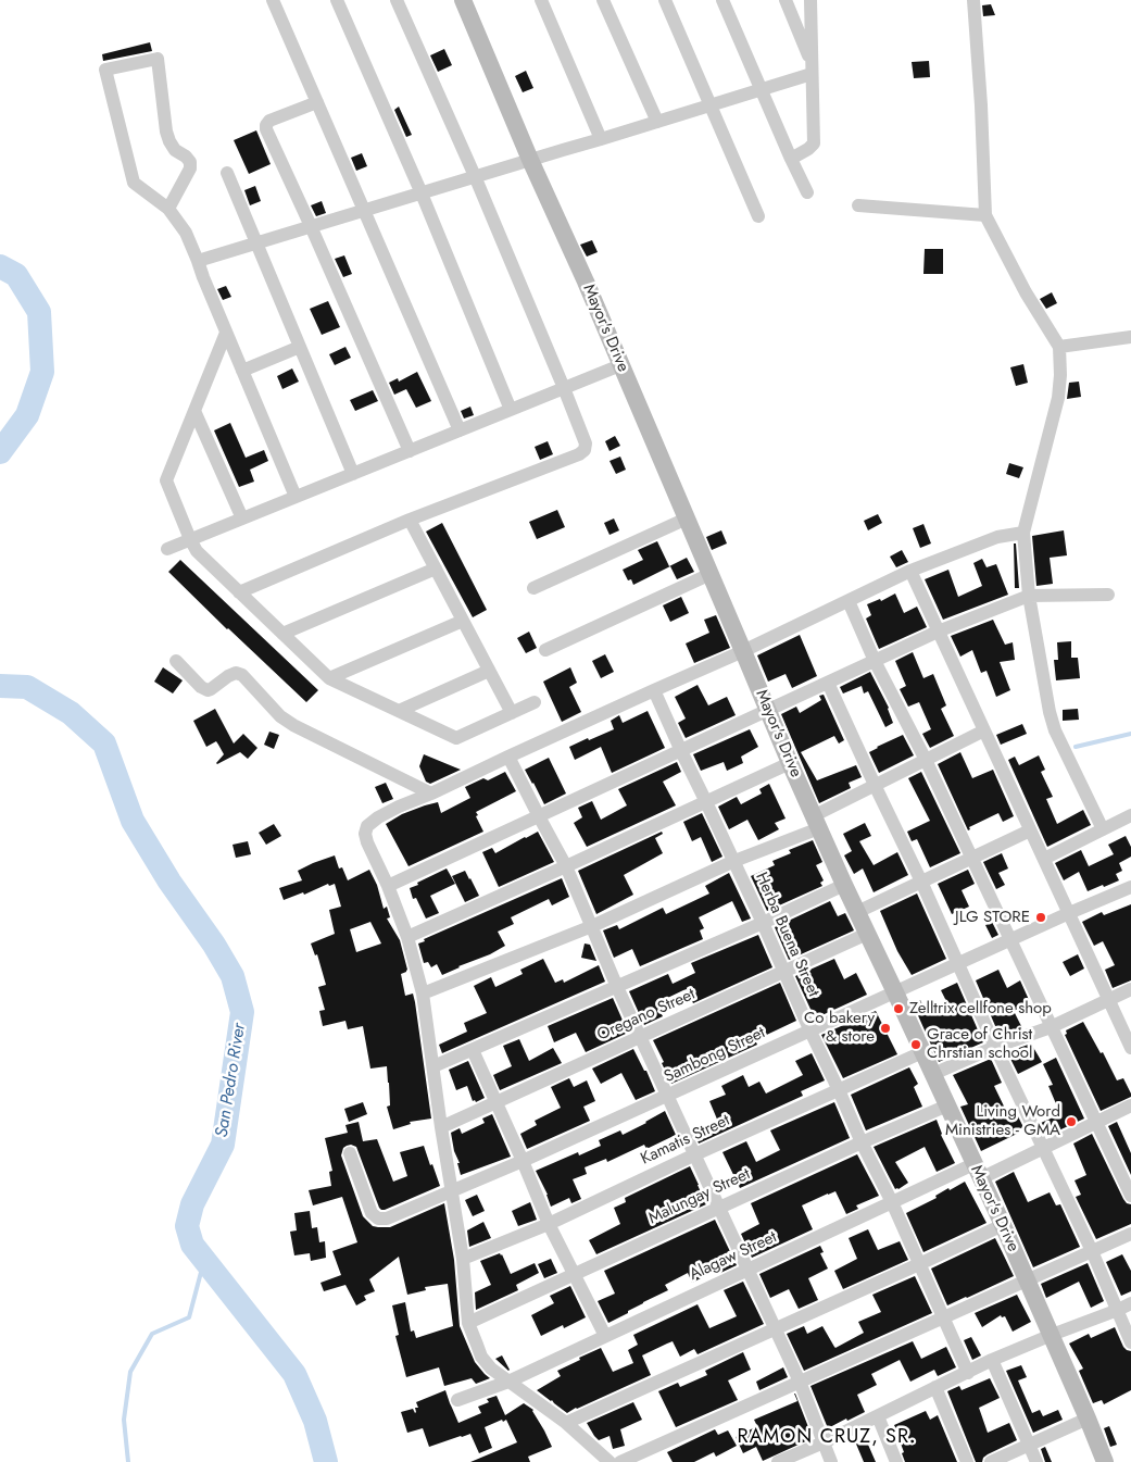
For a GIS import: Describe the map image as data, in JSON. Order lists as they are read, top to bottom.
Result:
{
  "streets": {
    "street": [
      "Mayor's Drive",
      "Herba Buena Street",
      "Oregano Street",
      "Sambong Street",
      "Kamatis Street",
      "Malungay Street",
      "Alagaw Street"
    ]
  },
  "crossings": [
    ["Mayor's Drive", "Oregano Street"],
    ["Mayor's Drive", "Sambong Street"],
    ["Mayor's Drive", "Kamatis Street"],
    ["Mayor's Drive", "Malungay Street"],
    ["Mayor's Drive", "Alagaw Street"],
    ["Herba Buena Street", "Oregano Street"],
    ["Herba Buena Street", "Sambong Street"],
    ["Herba Buena Street", "Kamatis Street"],
    ["Herba Buena Street", "Malungay Street"],
    ["Herba Buena Street", "Alagaw Street"]
  ],
  "districts": ["RAMON CRUZ, SR."],
  "water": ["San Pedro River"],
  "places": [
    "JLG STORE",
    "Zelltrix cellfone shop",
    "Co bakery & store",
    "Grace of Christ Chrstian school",
    "Living Word Ministries - GMA"
  ]
}
